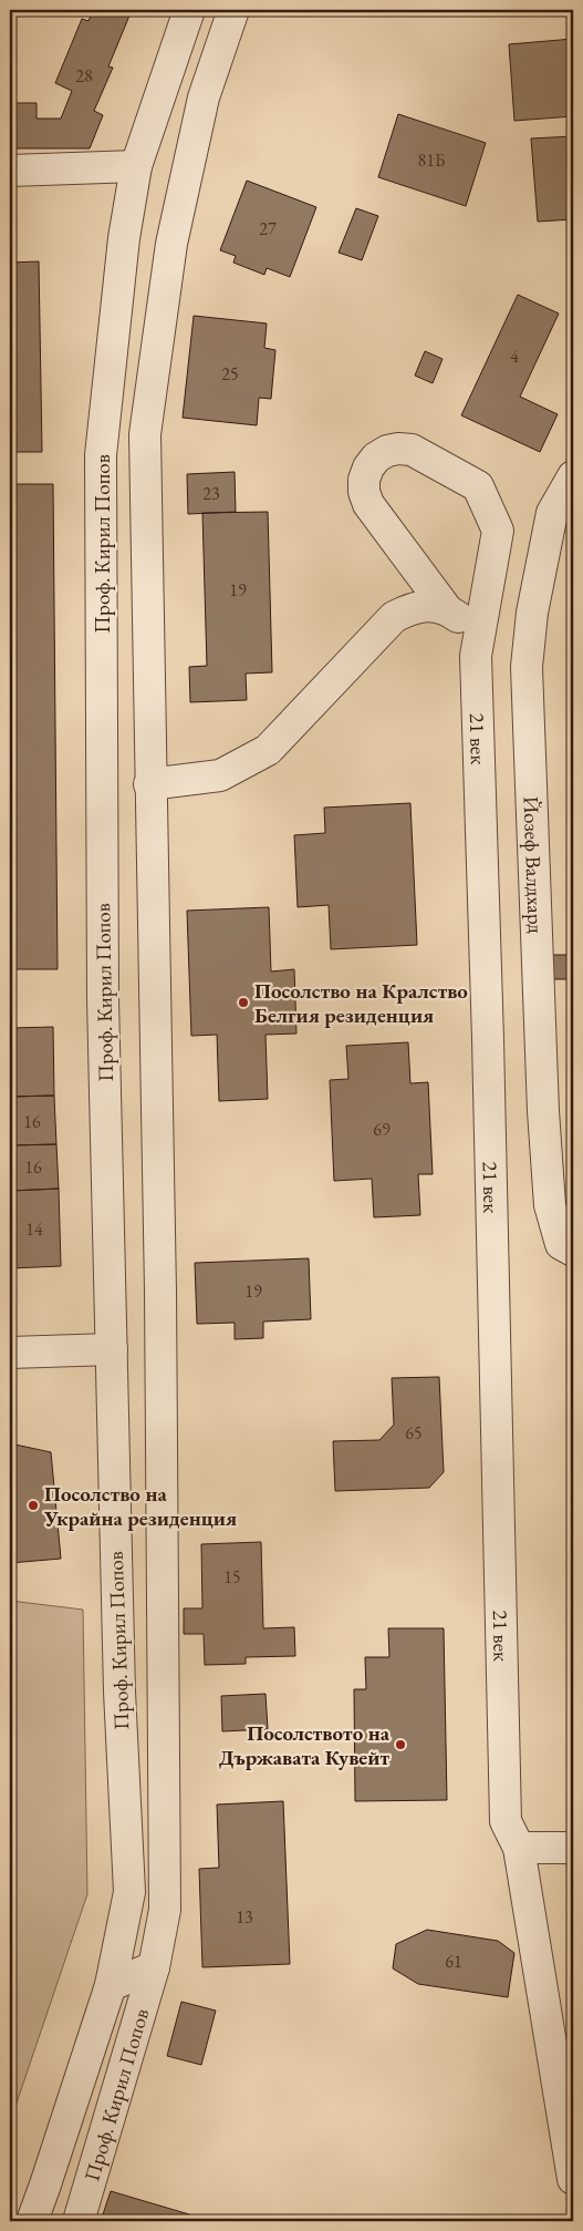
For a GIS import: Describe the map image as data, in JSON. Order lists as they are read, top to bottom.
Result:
{
  "streets": {
    "street": ["Проф. Кирил Попов", "21 век", "Йозеф Валдхард"]
  },
  "places": ["Посолство на Кралство Белгия резиденция", "Посолство на Украйна резиденция", "Посолството на Държавата Кувейт"],
  "house_numbers": [
    "28",
    "81Б",
    "27",
    "4",
    "25",
    "23",
    "19",
    "16",
    "69",
    "16",
    "14",
    "19",
    "65",
    "15",
    "13",
    "61"
  ]
}
